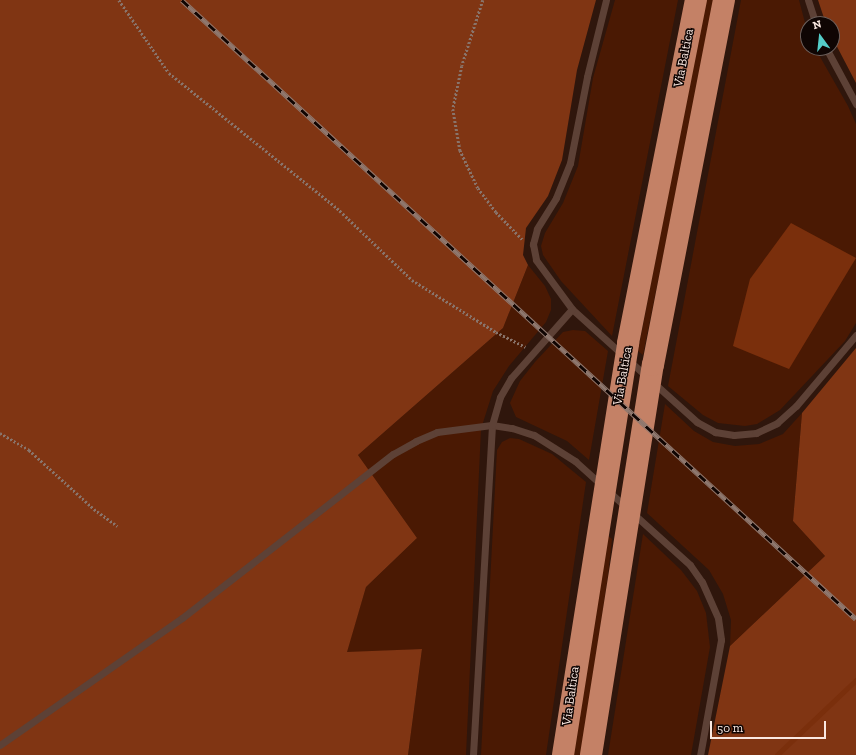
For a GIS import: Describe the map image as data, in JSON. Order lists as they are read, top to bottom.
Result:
{
  "streets": {
    "highway": ["Via Baltica"]
  },
  "scale_bar": "50 m",
  "north": "top"
}
